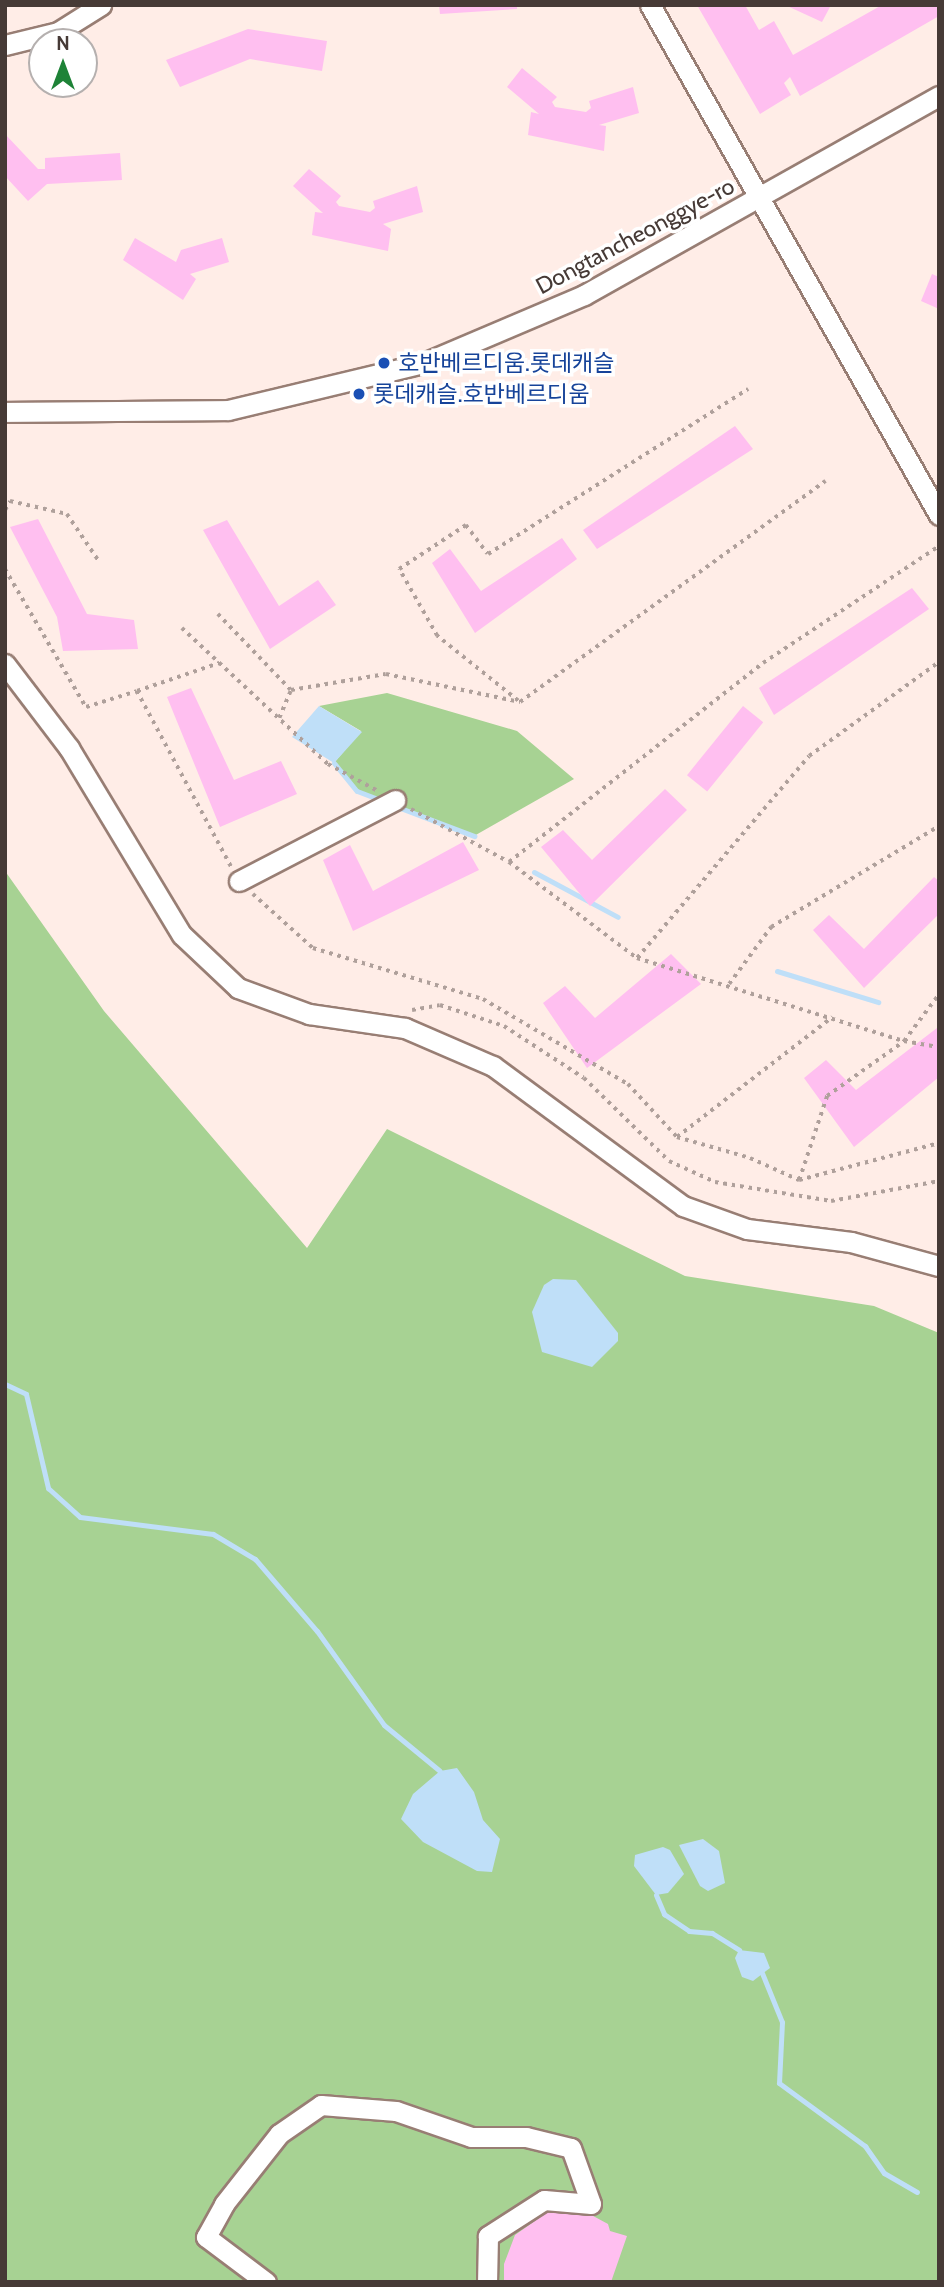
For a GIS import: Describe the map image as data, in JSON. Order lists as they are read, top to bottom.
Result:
{
  "streets": {
    "street": ["Dongtancheonggye-ro"]
  },
  "places": ["호반베르디움.롯데캐슬", "롯데캐슬.호반베르디움"],
  "north": "top"
}
